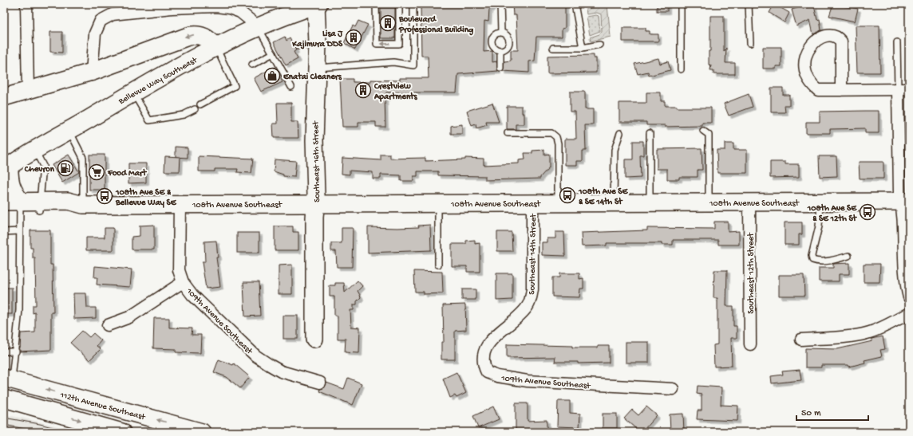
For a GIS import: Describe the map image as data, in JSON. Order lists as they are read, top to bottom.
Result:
{
  "streets": {
    "main road": ["Bellevue Way Southeast"],
    "street": [
      "Southeast 16th Street",
      "108th Avenue Southeast",
      "Southeast 14th Street",
      "Southeast 12th Street",
      "109th Avenue Southeast",
      "112th Avenue Southeast"
    ]
  },
  "crossings": [
    ["Bellevue Way Southeast", "Southeast 16th Street"],
    ["Southeast 16th Street", "108th Avenue Southeast"],
    ["108th Avenue Southeast", "Southeast 14th Street"],
    ["108th Avenue Southeast", "Southeast 12th Street"],
    ["Southeast 14th Street", "109th Avenue Southeast"]
  ],
  "places": {
    "building": ["Boulevard Professional Building", "Lisa J Kajimura DDS", "Crestview Apartments"],
    "shop": ["Enatai Cleaners"],
    "fuel station": ["Chevron"],
    "supermarket": ["Food Mart"],
    "bus stop": ["108th Ave SE & SE 14th St", "108th Ave SE & Bellevue Way SE", "108th Ave SE & SE 12th St"]
  },
  "scale_bar": "50 m"
}
